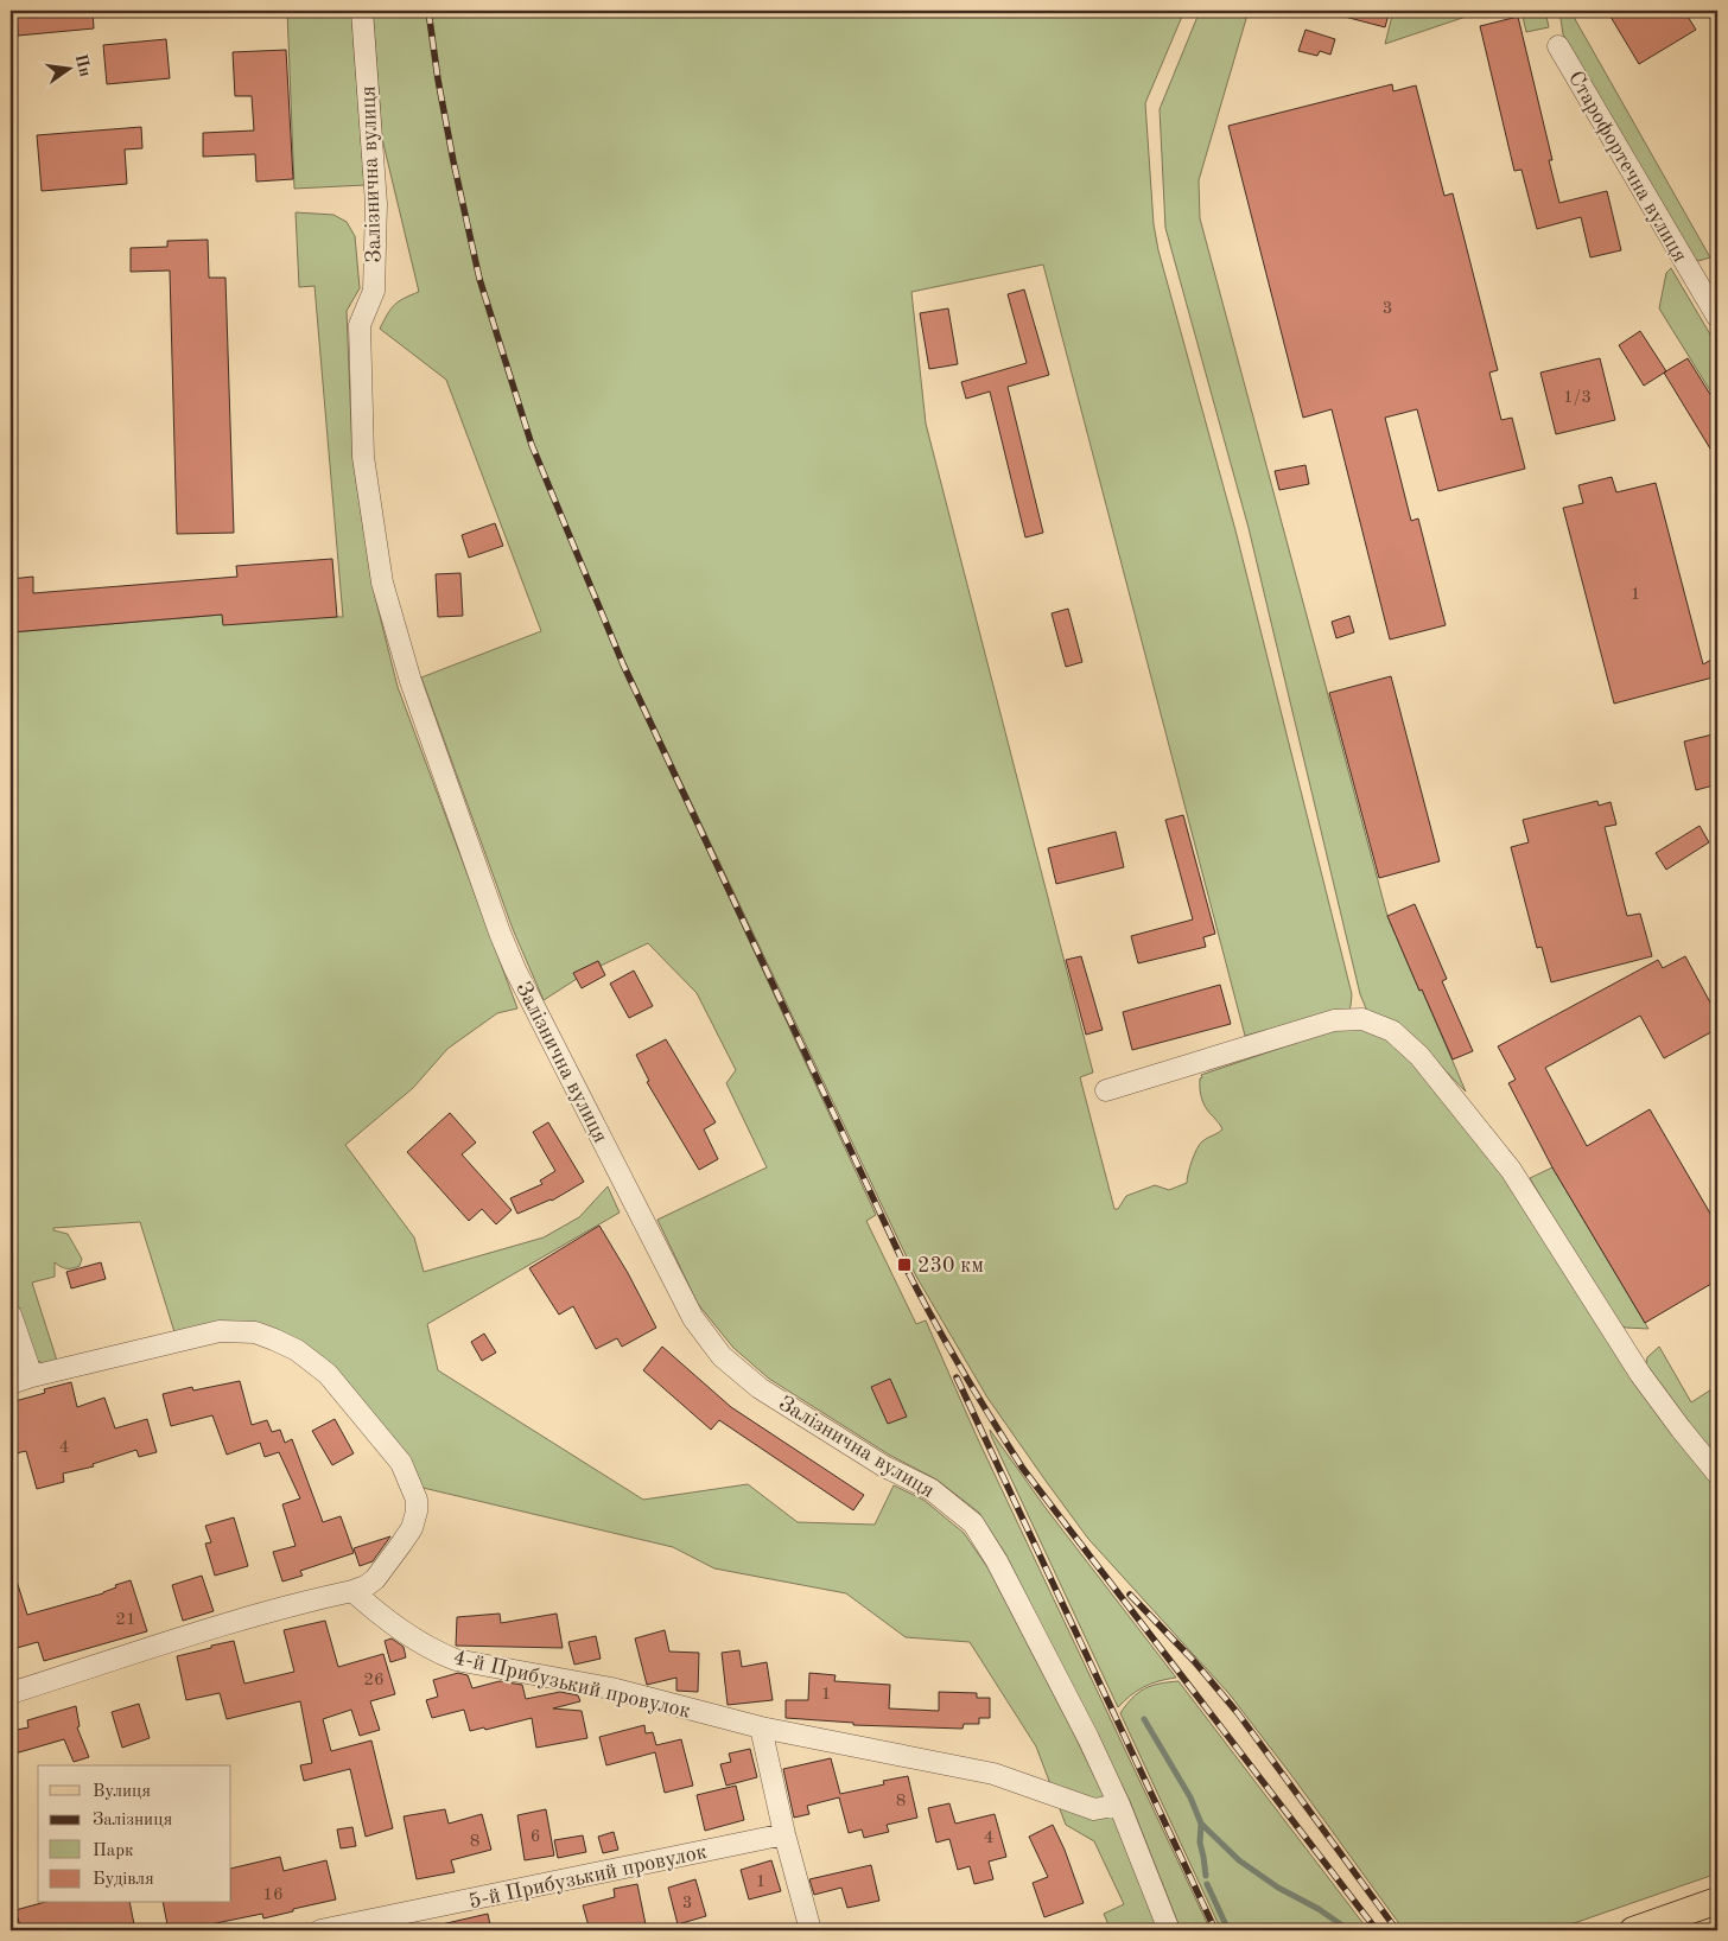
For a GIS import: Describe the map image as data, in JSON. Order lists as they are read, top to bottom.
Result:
{
  "streets": {
    "street": [
      "Старофортечна вулиця",
      "Залізнична вулиця",
      "4-й Прибузький провулок",
      "5-й Прибузький провулок"
    ]
  },
  "crossings": [
    ["Залізнична вулиця", "4-й Прибузький провулок"]
  ],
  "places": {
    "transit": ["230 км"]
  },
  "house_numbers": [
    "3",
    "1/3",
    "1",
    "4",
    "21",
    "26",
    "1",
    "8",
    "6",
    "4",
    "8",
    "1",
    "16",
    "3"
  ],
  "legend": [
    "Вулиця",
    "Залізниця",
    "Парк",
    "Будівля"
  ],
  "north": "right"
}
